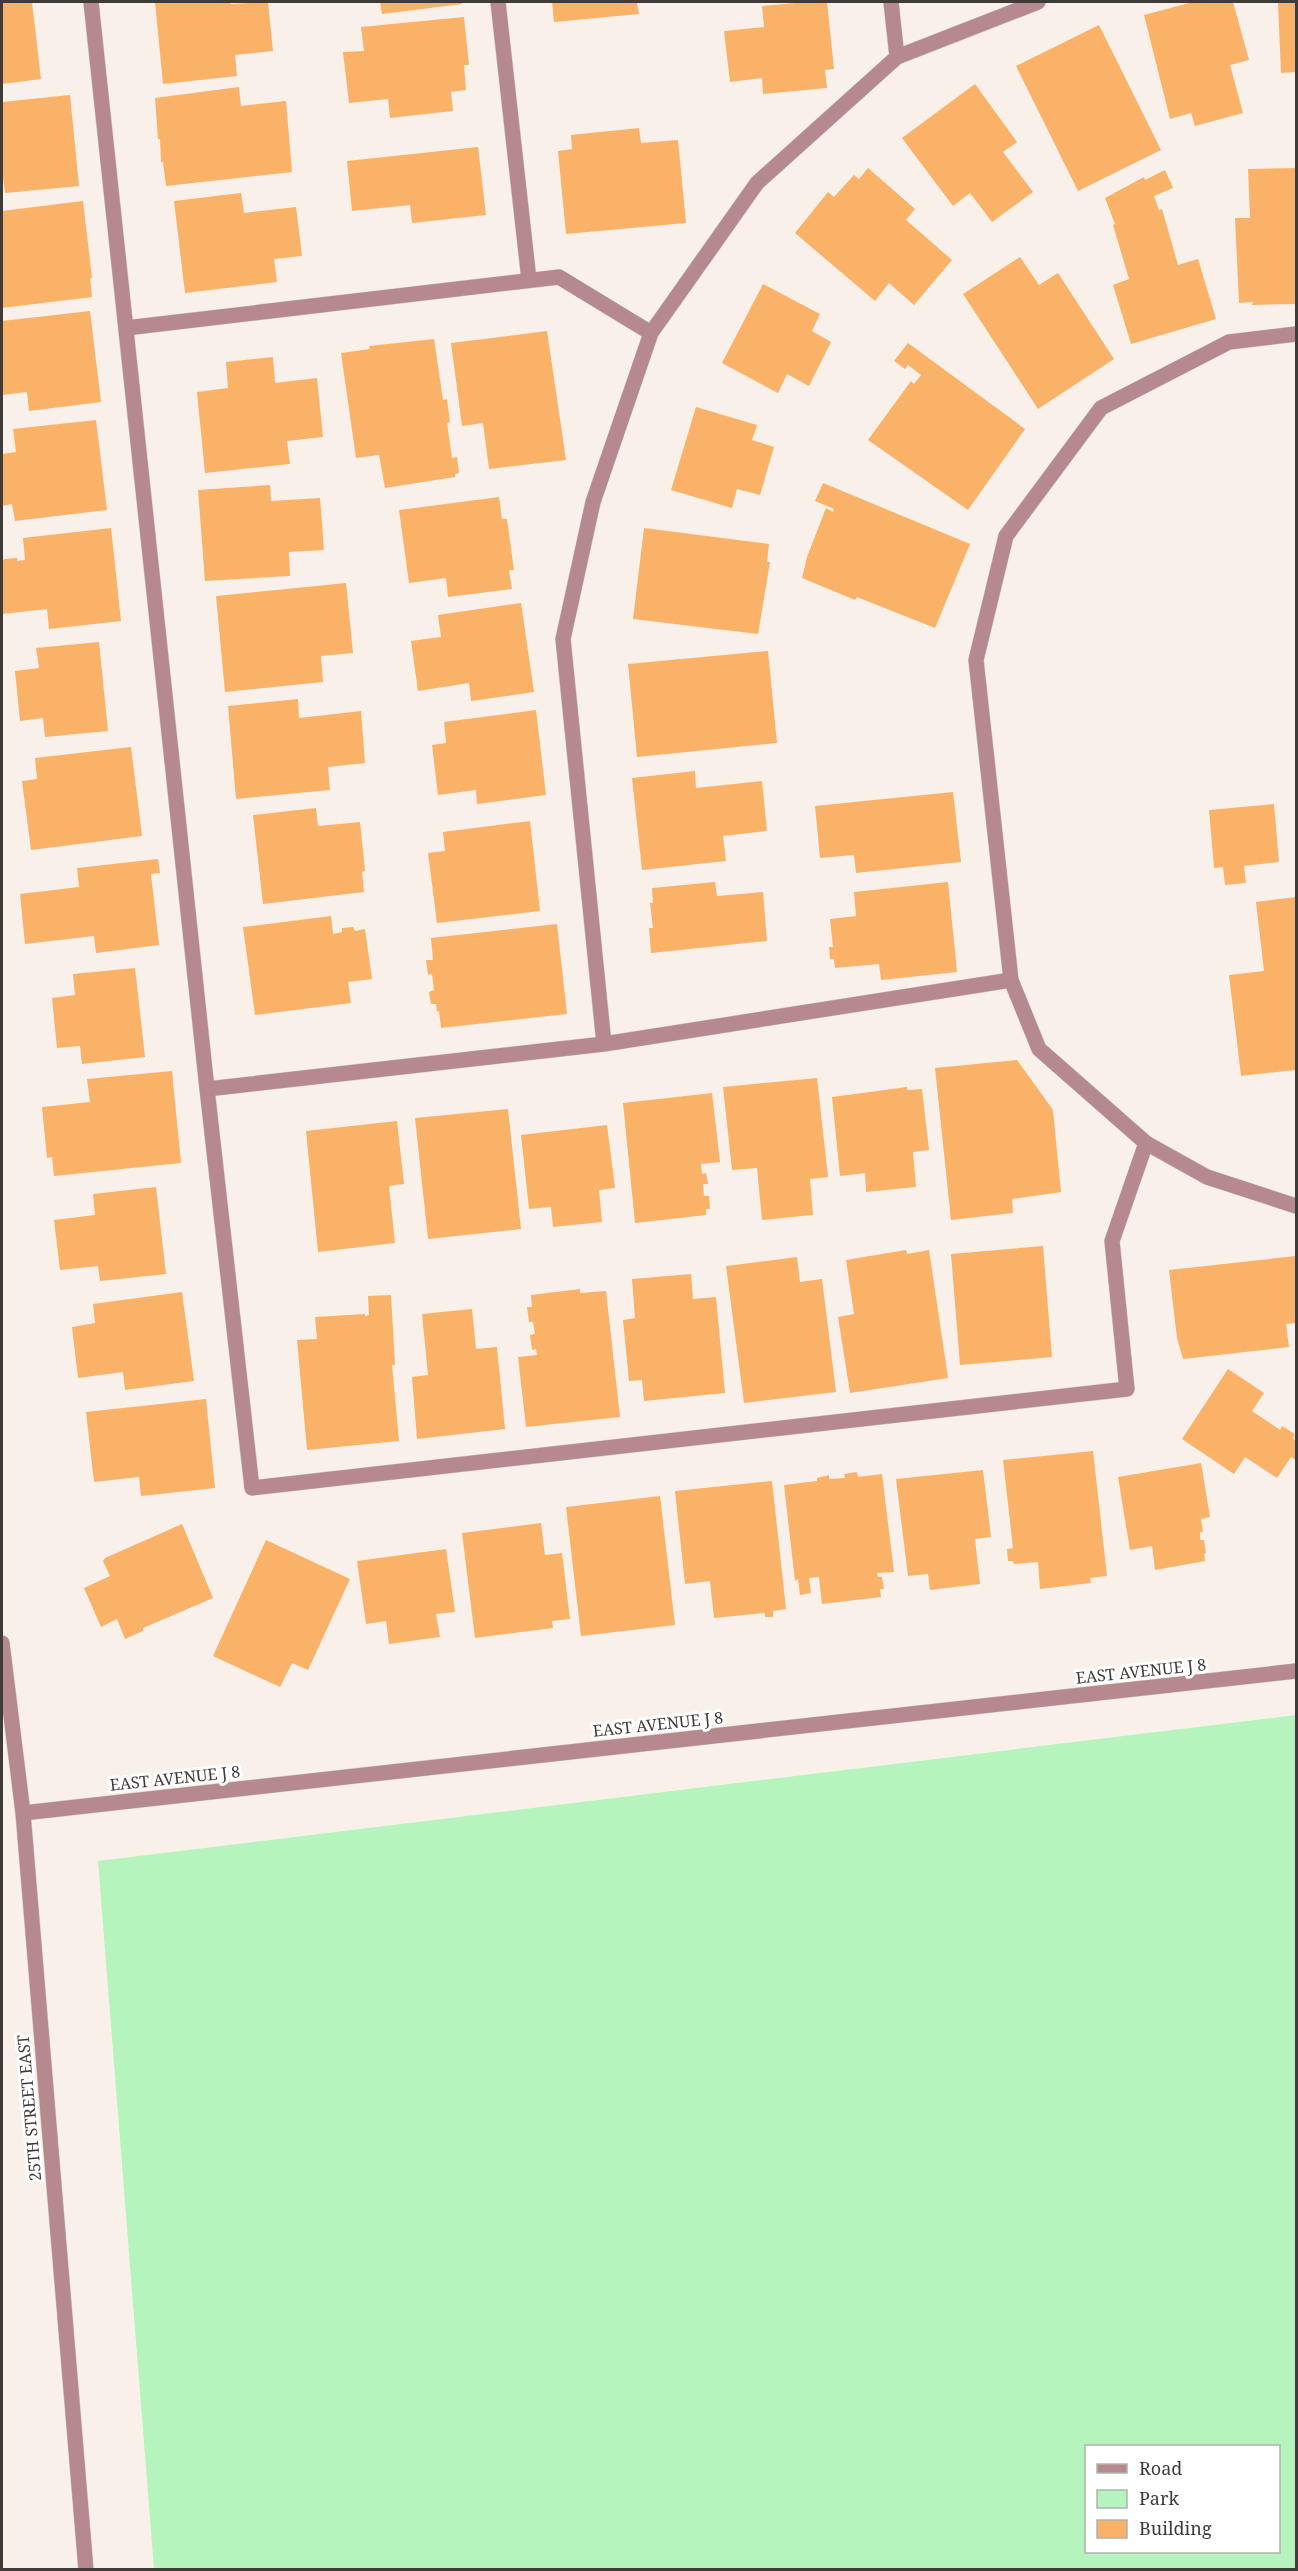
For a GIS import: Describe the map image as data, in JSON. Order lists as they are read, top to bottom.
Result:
{
  "streets": {
    "street": ["EAST AVENUE J 8", "25TH STREET EAST"]
  },
  "crossings": [
    ["EAST AVENUE J 8", "25TH STREET EAST"]
  ],
  "legend": ["Road", "Park", "Building"]
}
